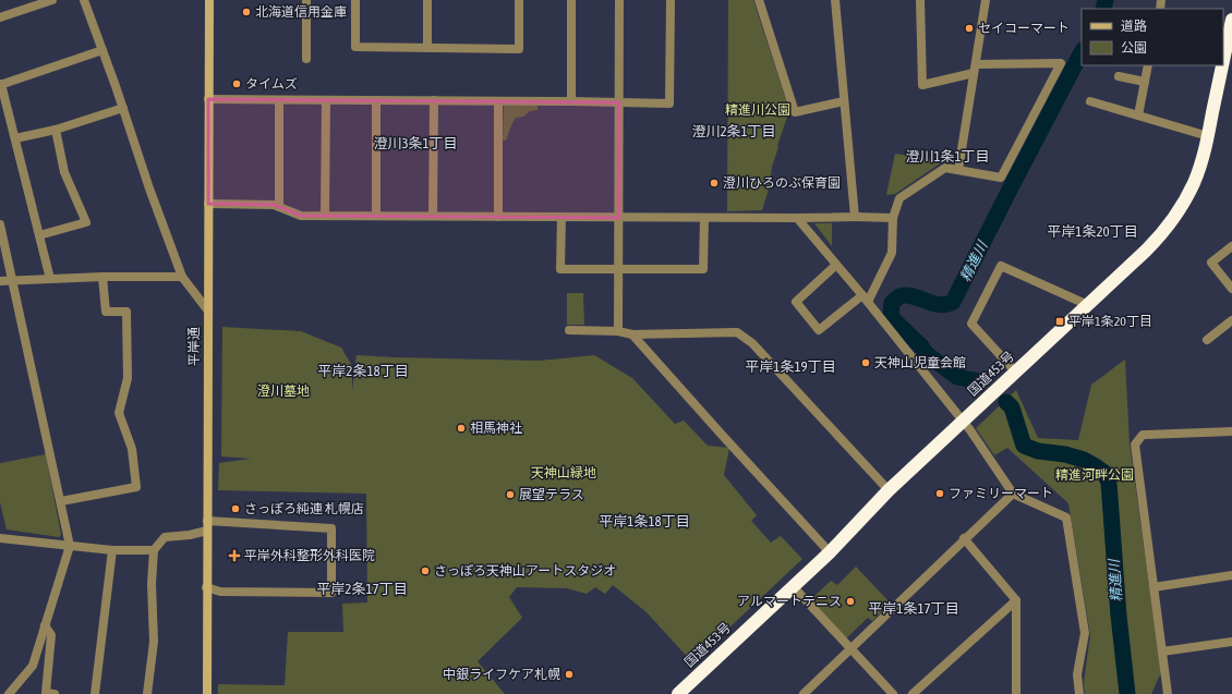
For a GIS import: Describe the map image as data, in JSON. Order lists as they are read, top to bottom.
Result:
{
  "streets": {
    "highway": ["国道453号"],
    "street": ["平岸通"]
  },
  "districts": [
    "澄川2条1丁目",
    "澄川3条1丁目",
    "澄川1条1丁目",
    "平岸1条20丁目",
    "平岸1条19丁目",
    "平岸2条18丁目",
    "平岸1条18丁目",
    "平岸2条17丁目",
    "平岸1条17丁目"
  ],
  "water": ["精進川"],
  "parks": [
    "精進川公園",
    "澄川墓地",
    "天神山緑地",
    "精進河畔公園"
  ],
  "places": {
    "other": [
      "北海道信用金庫",
      "セイコーマート",
      "タイムズ",
      "澄川ひろのぶ保育園",
      "天神山児童会館",
      "相馬神社",
      "ファミリーマート",
      "展望テラス",
      "さっぽろ純連 札幌店",
      "さっぽろ天神山アートスタジオ",
      "アルマートテニス",
      "中銀ライフケア札幌"
    ],
    "transit": ["平岸1条20丁目"],
    "health": ["平岸外科整形外科医院"]
  },
  "legend": ["道路", "公園"]
}
